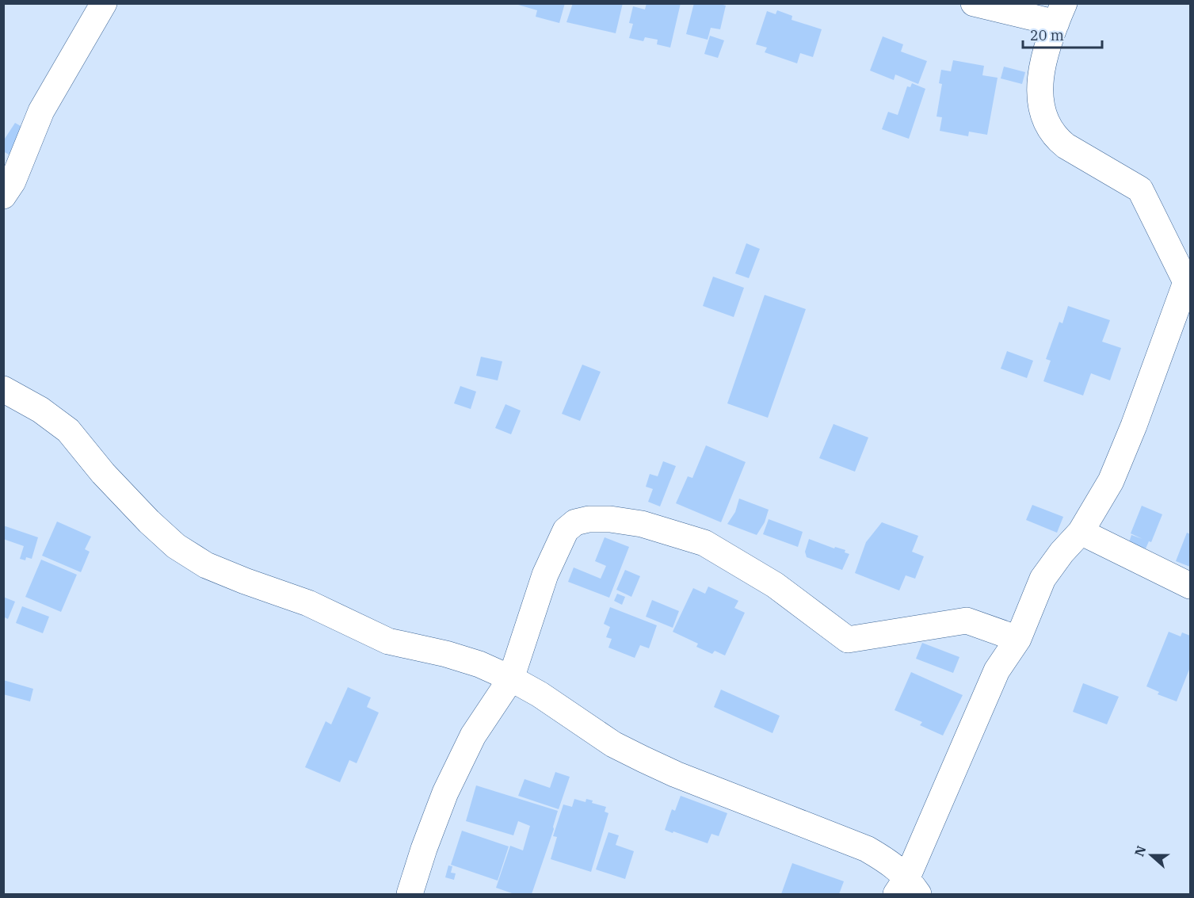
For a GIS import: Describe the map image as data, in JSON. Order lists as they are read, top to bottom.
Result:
{
  "scale_bar": "20 m",
  "north": "left"
}
